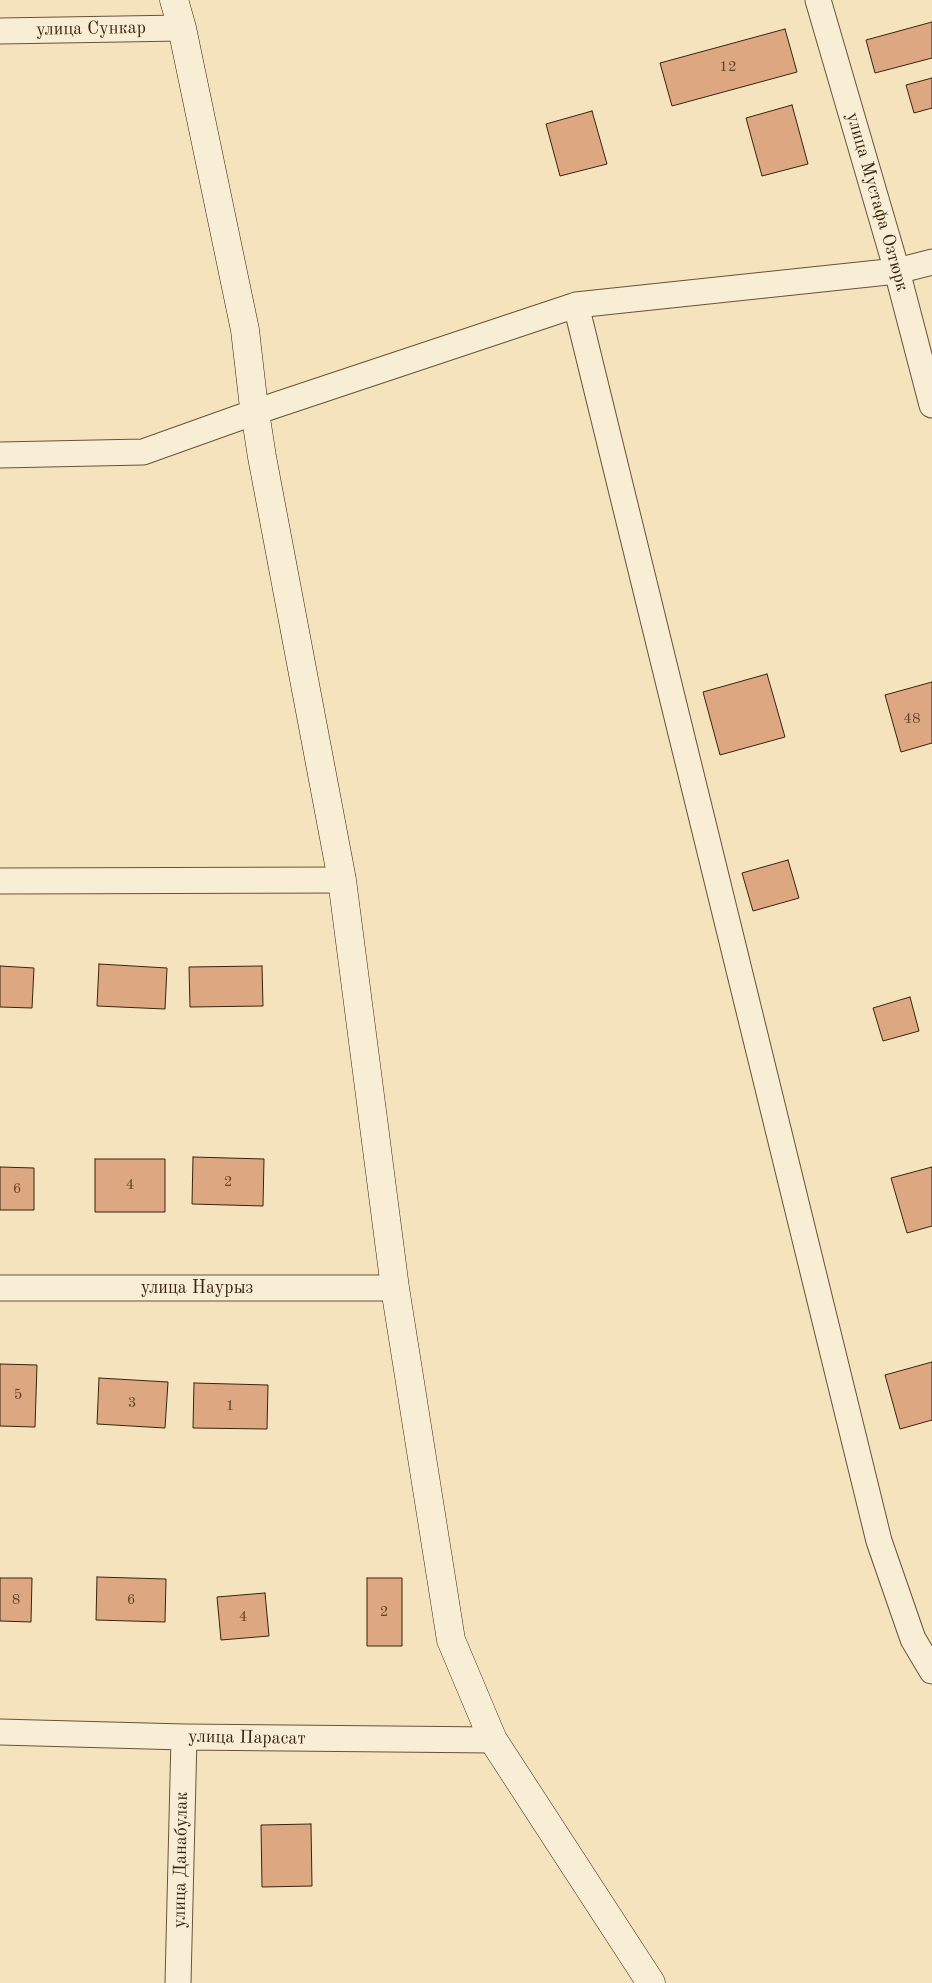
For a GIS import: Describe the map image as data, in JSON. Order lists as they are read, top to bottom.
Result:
{
  "streets": {
    "street": [
      "улица Сункар",
      "улица Мустафа Озтюрк",
      "улица Наурыз",
      "улица Парасат",
      "улица Данабулак"
    ]
  },
  "crossings": [
    ["улица Парасат", "улица Данабулак"]
  ],
  "house_numbers": [
    "12",
    "48",
    "2",
    "4",
    "6",
    "5",
    "3",
    "1",
    "8",
    "6",
    "2",
    "4"
  ]
}
